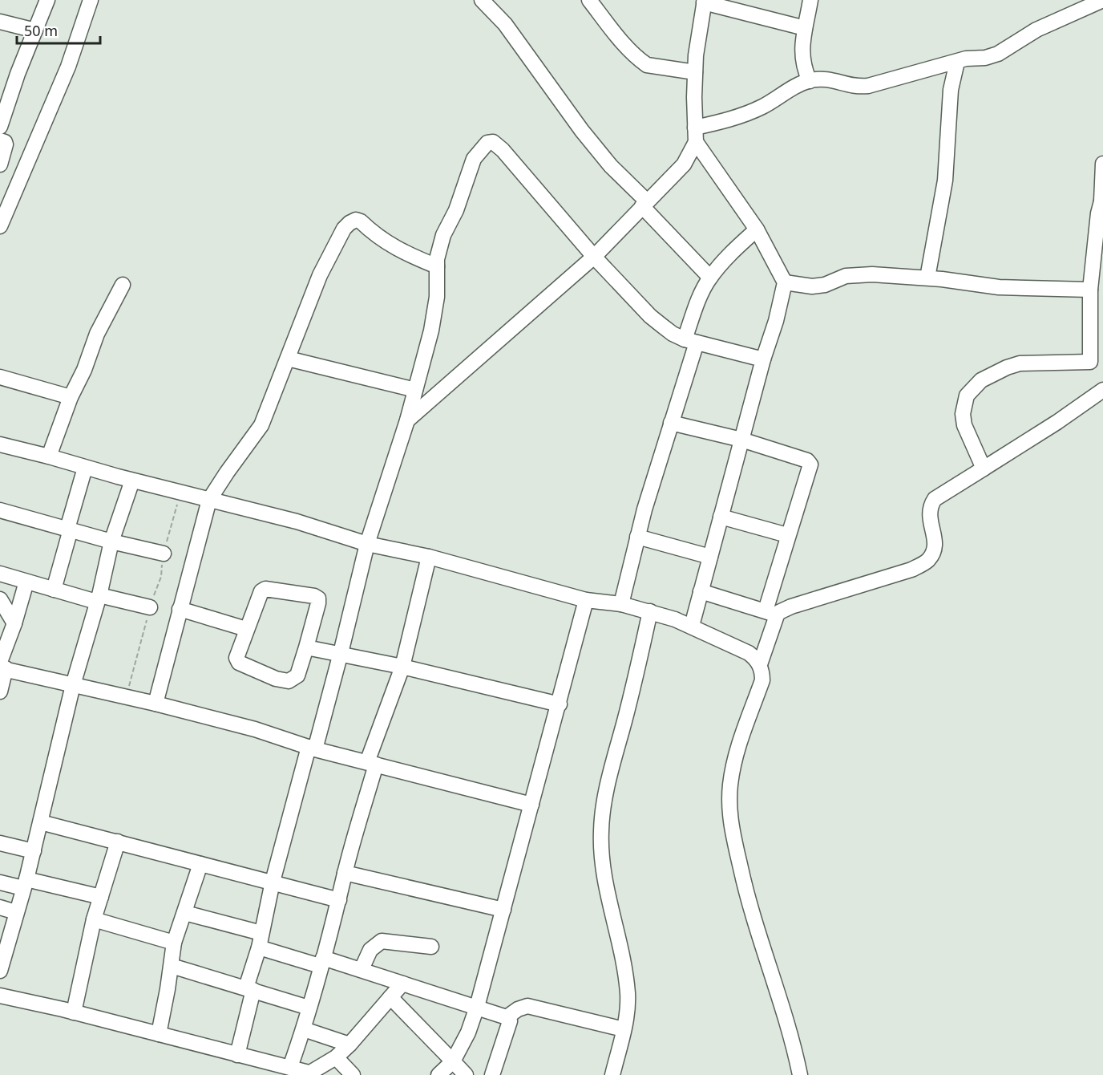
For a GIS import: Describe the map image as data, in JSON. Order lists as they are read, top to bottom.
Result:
{
  "scale_bar": "50 m"
}
